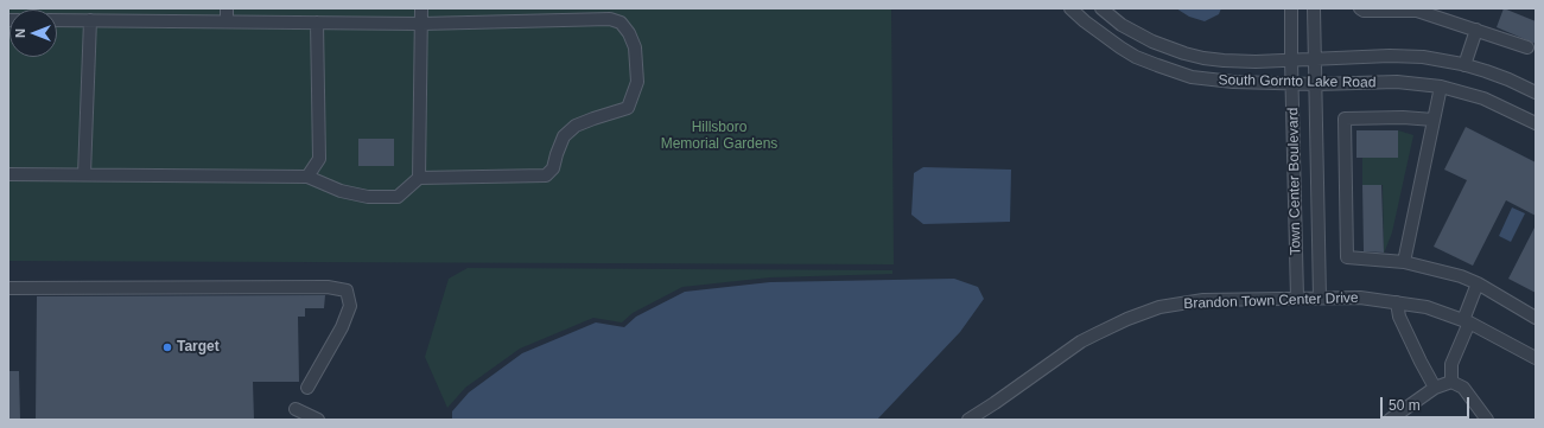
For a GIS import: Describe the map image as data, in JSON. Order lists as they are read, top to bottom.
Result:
{
  "streets": {
    "street": ["South Gornto Lake Road", "Town Center Boulevard", "Brandon Town Center Drive"]
  },
  "crossings": [
    ["South Gornto Lake Road", "Town Center Boulevard"],
    ["Town Center Boulevard", "Brandon Town Center Drive"]
  ],
  "parks": ["Hillsboro Memorial Gardens"],
  "places": ["Target"],
  "scale_bar": "50 m",
  "north": "left"
}
